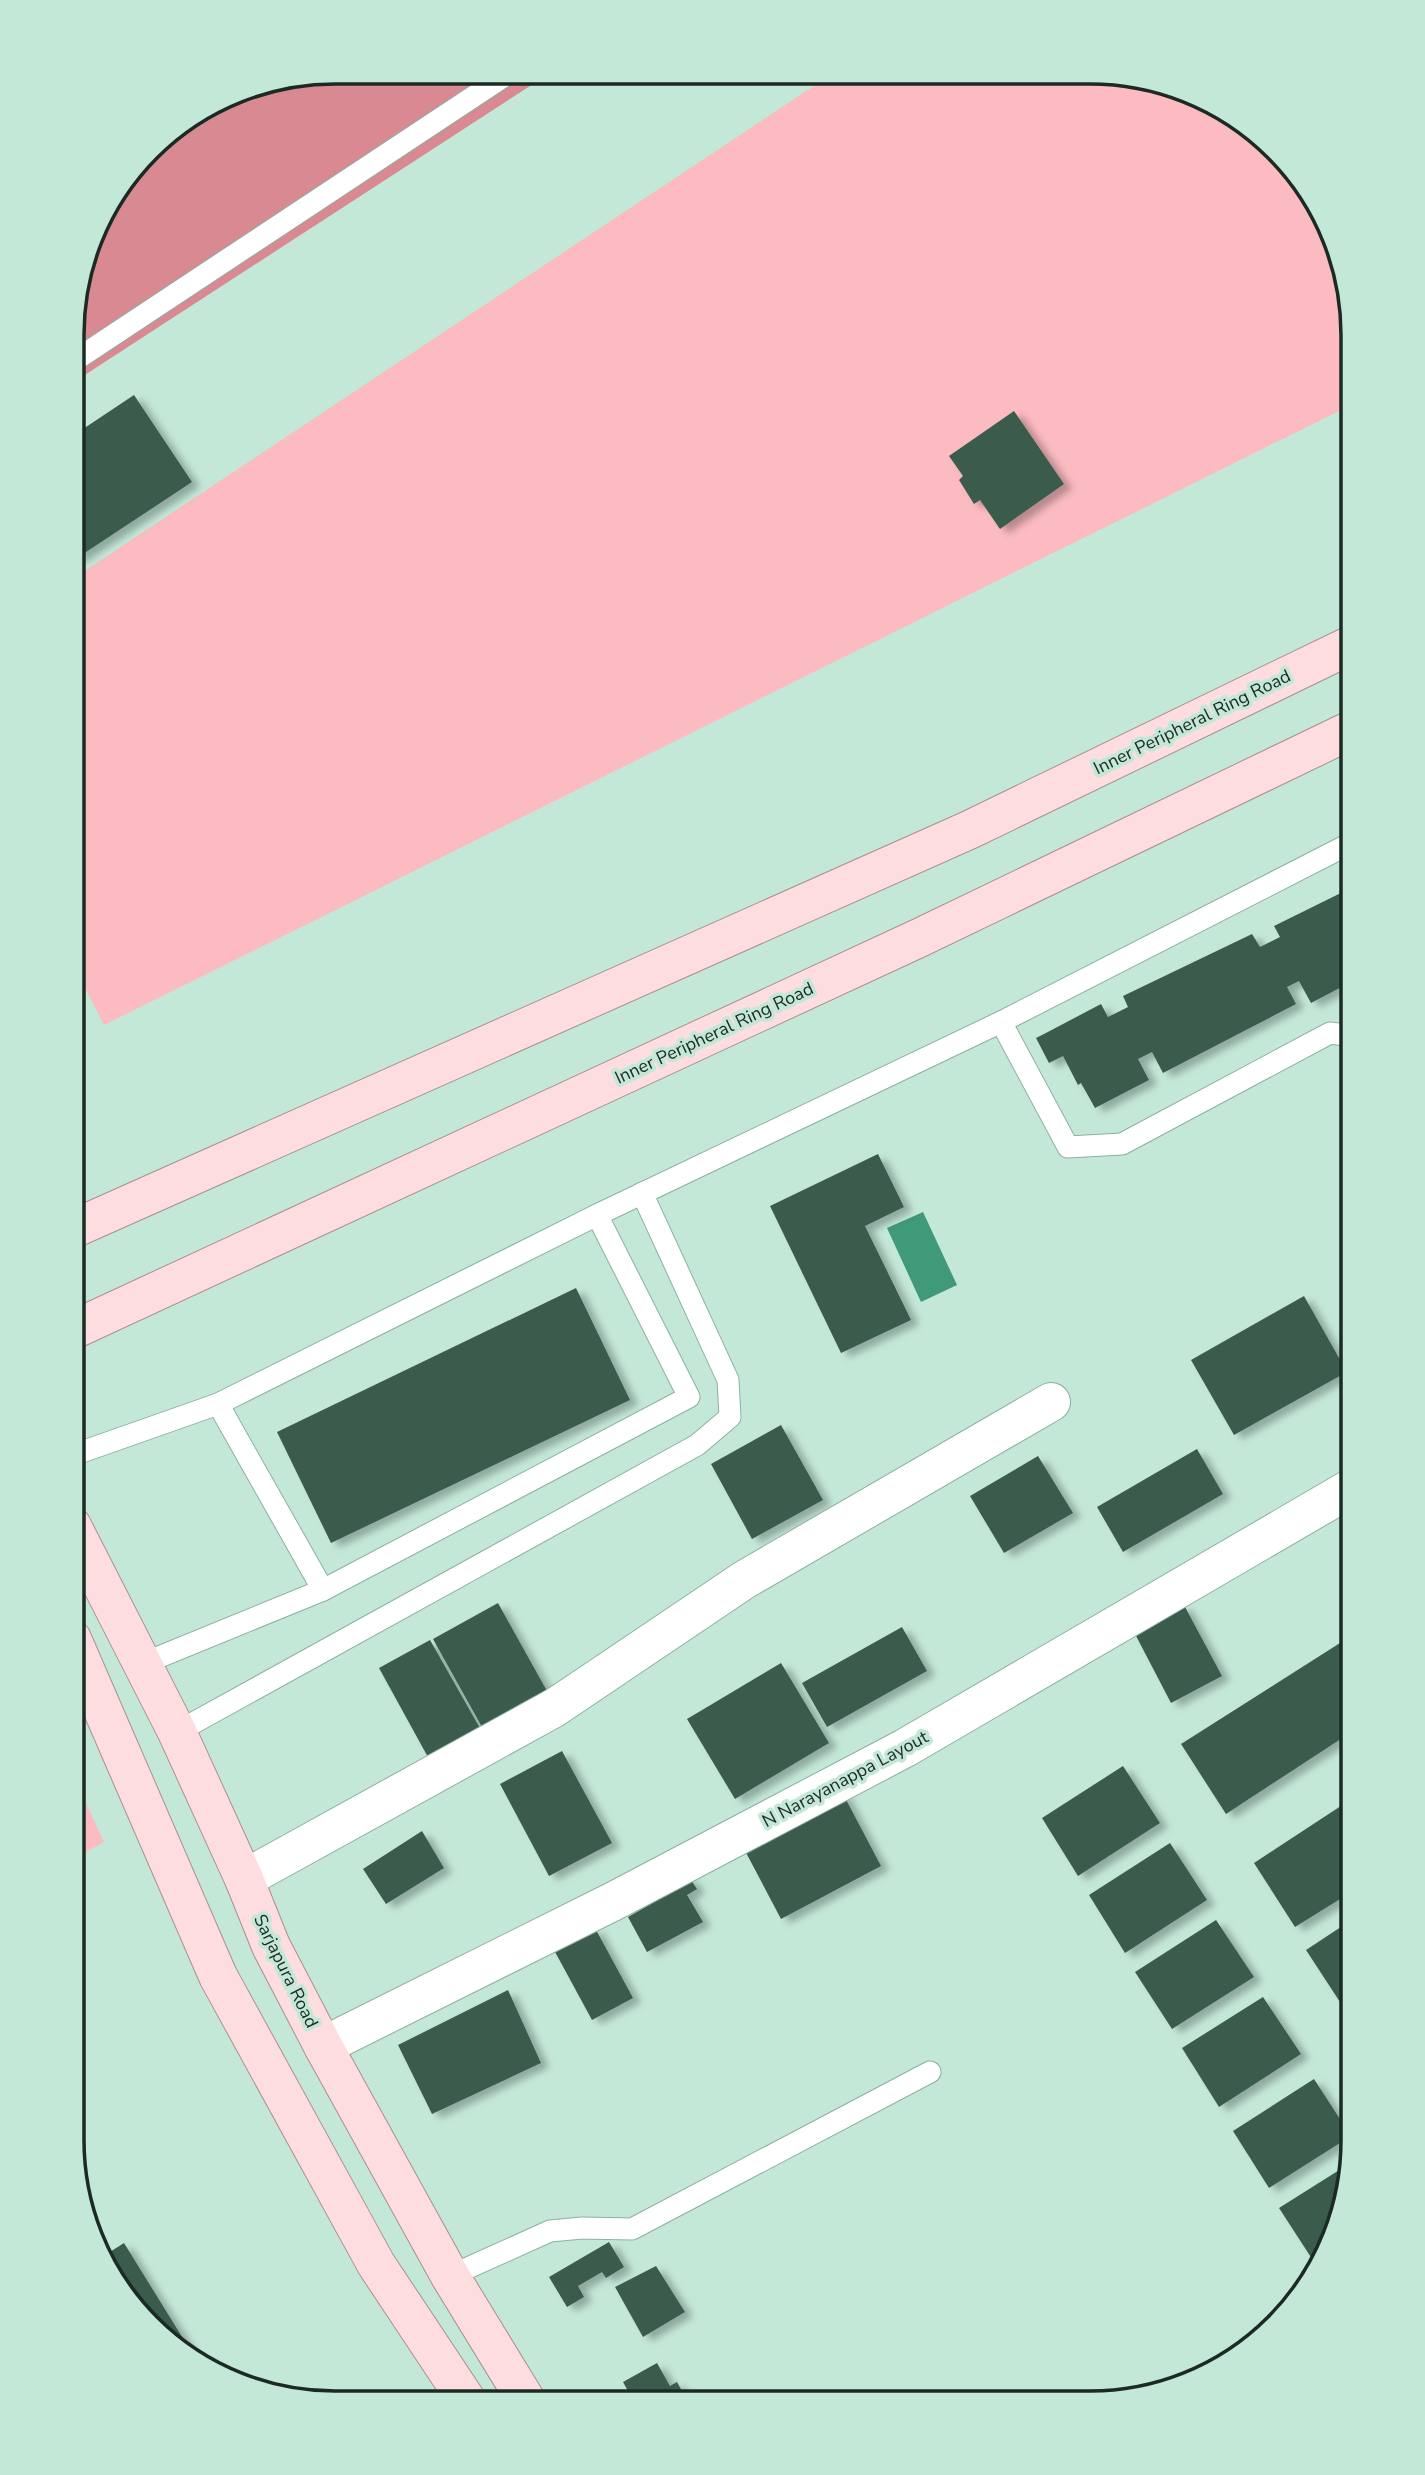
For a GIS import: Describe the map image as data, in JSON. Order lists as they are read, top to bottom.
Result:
{
  "streets": {
    "main road": ["Inner Peripheral Ring Road", "Sarjapura Road"],
    "street": ["N Narayanappa Layout"]
  },
  "crossings": [
    ["N Narayanappa Layout", "Sarjapura Road"]
  ]
}
